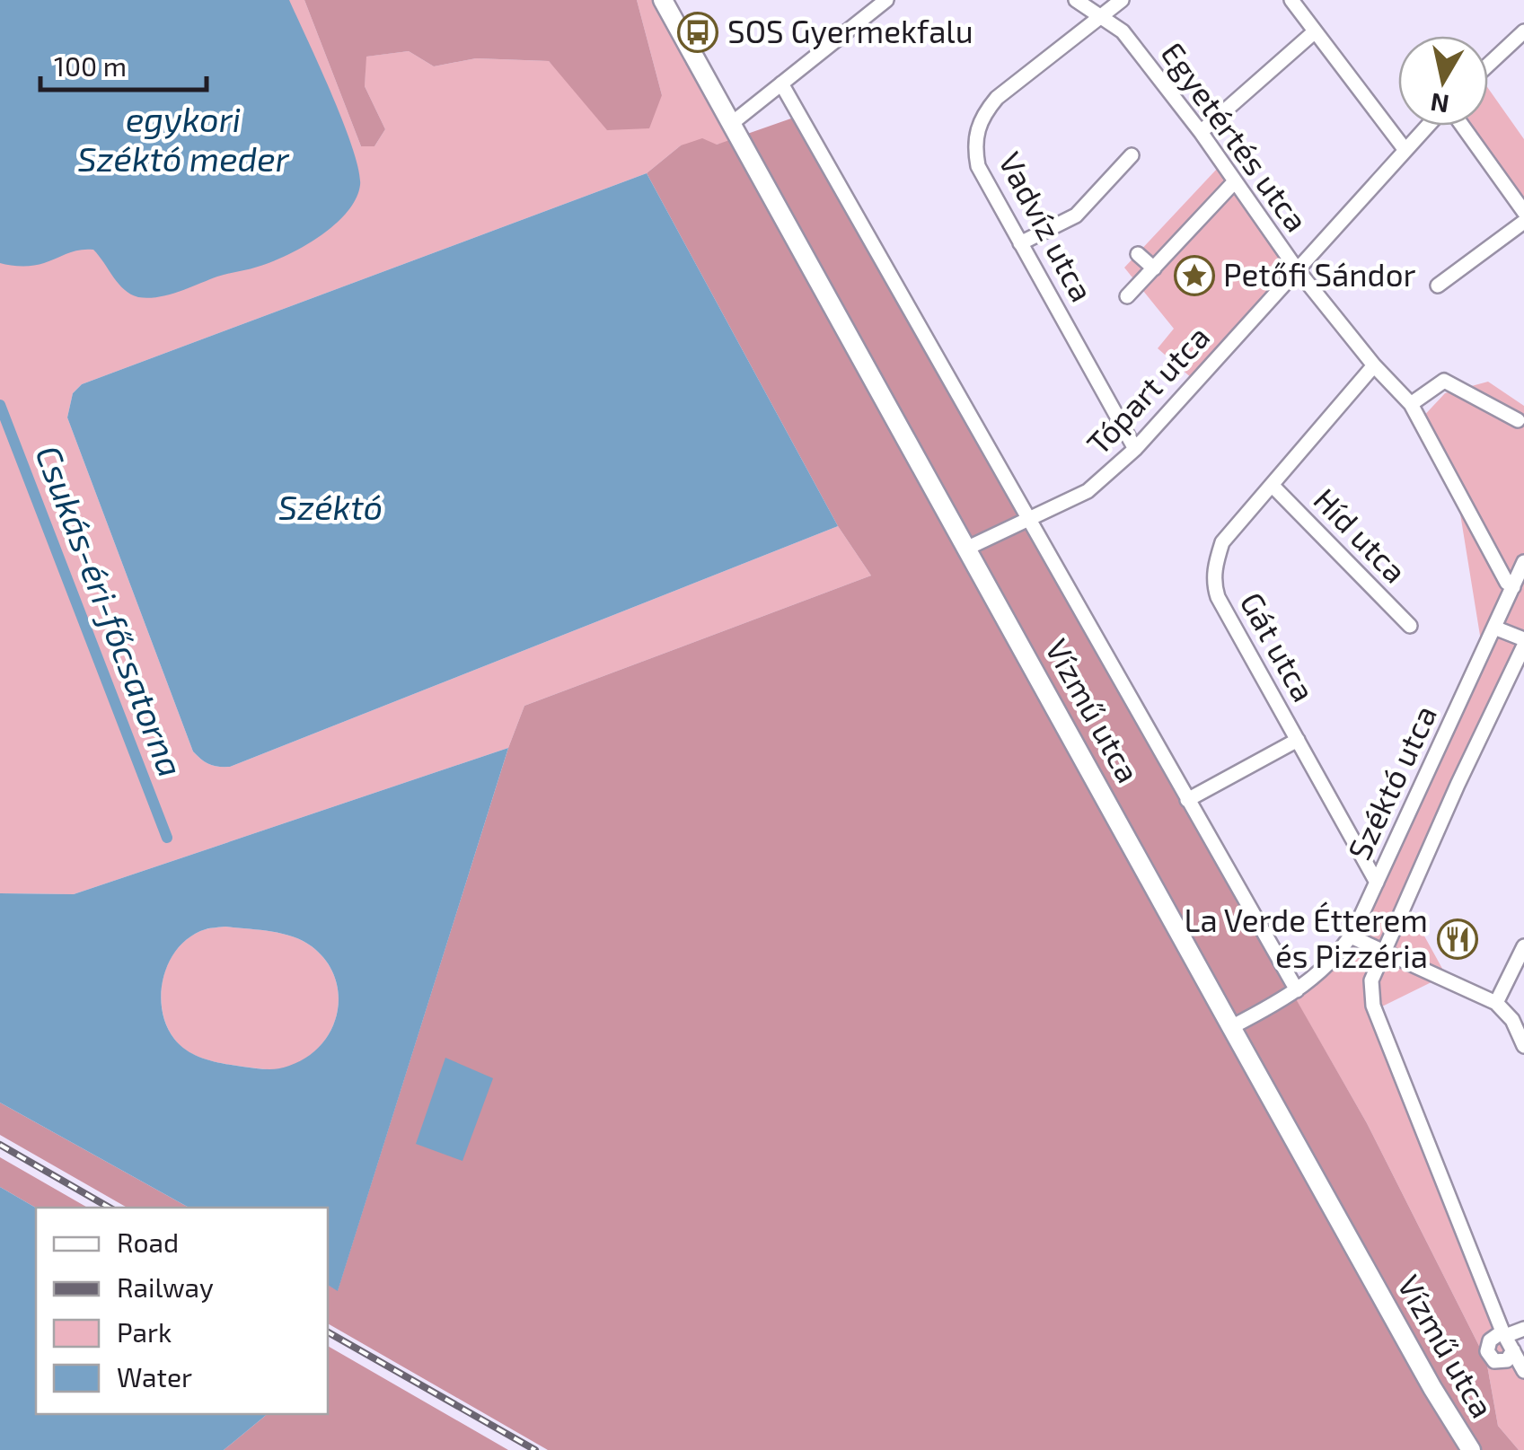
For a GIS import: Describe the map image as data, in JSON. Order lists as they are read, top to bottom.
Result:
{
  "streets": {
    "main road": ["Vízmű utca"],
    "street": [
      "Egyetértés utca",
      "Vadvíz utca",
      "Tópart utca",
      "Híd utca",
      "Gát utca",
      "Széktó utca"
    ]
  },
  "crossings": [
    ["Egyetértés utca", "Vadvíz utca"],
    ["Egyetértés utca", "Tópart utca"],
    ["Egyetértés utca", "Gát utca"],
    ["Egyetértés utca", "Széktó utca"],
    ["Vadvíz utca", "Tópart utca"],
    ["Tópart utca", "Vízmű utca"],
    ["Híd utca", "Gát utca"],
    ["Gát utca", "Széktó utca"],
    ["Vízmű utca", "Széktó utca"]
  ],
  "water": ["egykori Széktó meder", "Széktó", "Csukás-éri-főcsatorna"],
  "places": {
    "bus stop": ["SOS Gyermekfalu"],
    "place": ["Petőfi Sándor"],
    "restaurant": ["La Verde Étterem és Pizzéria"]
  },
  "legend": [
    "Road",
    "Railway",
    "Park",
    "Water"
  ],
  "scale_bar": "100 m",
  "north": "bottom"
}
